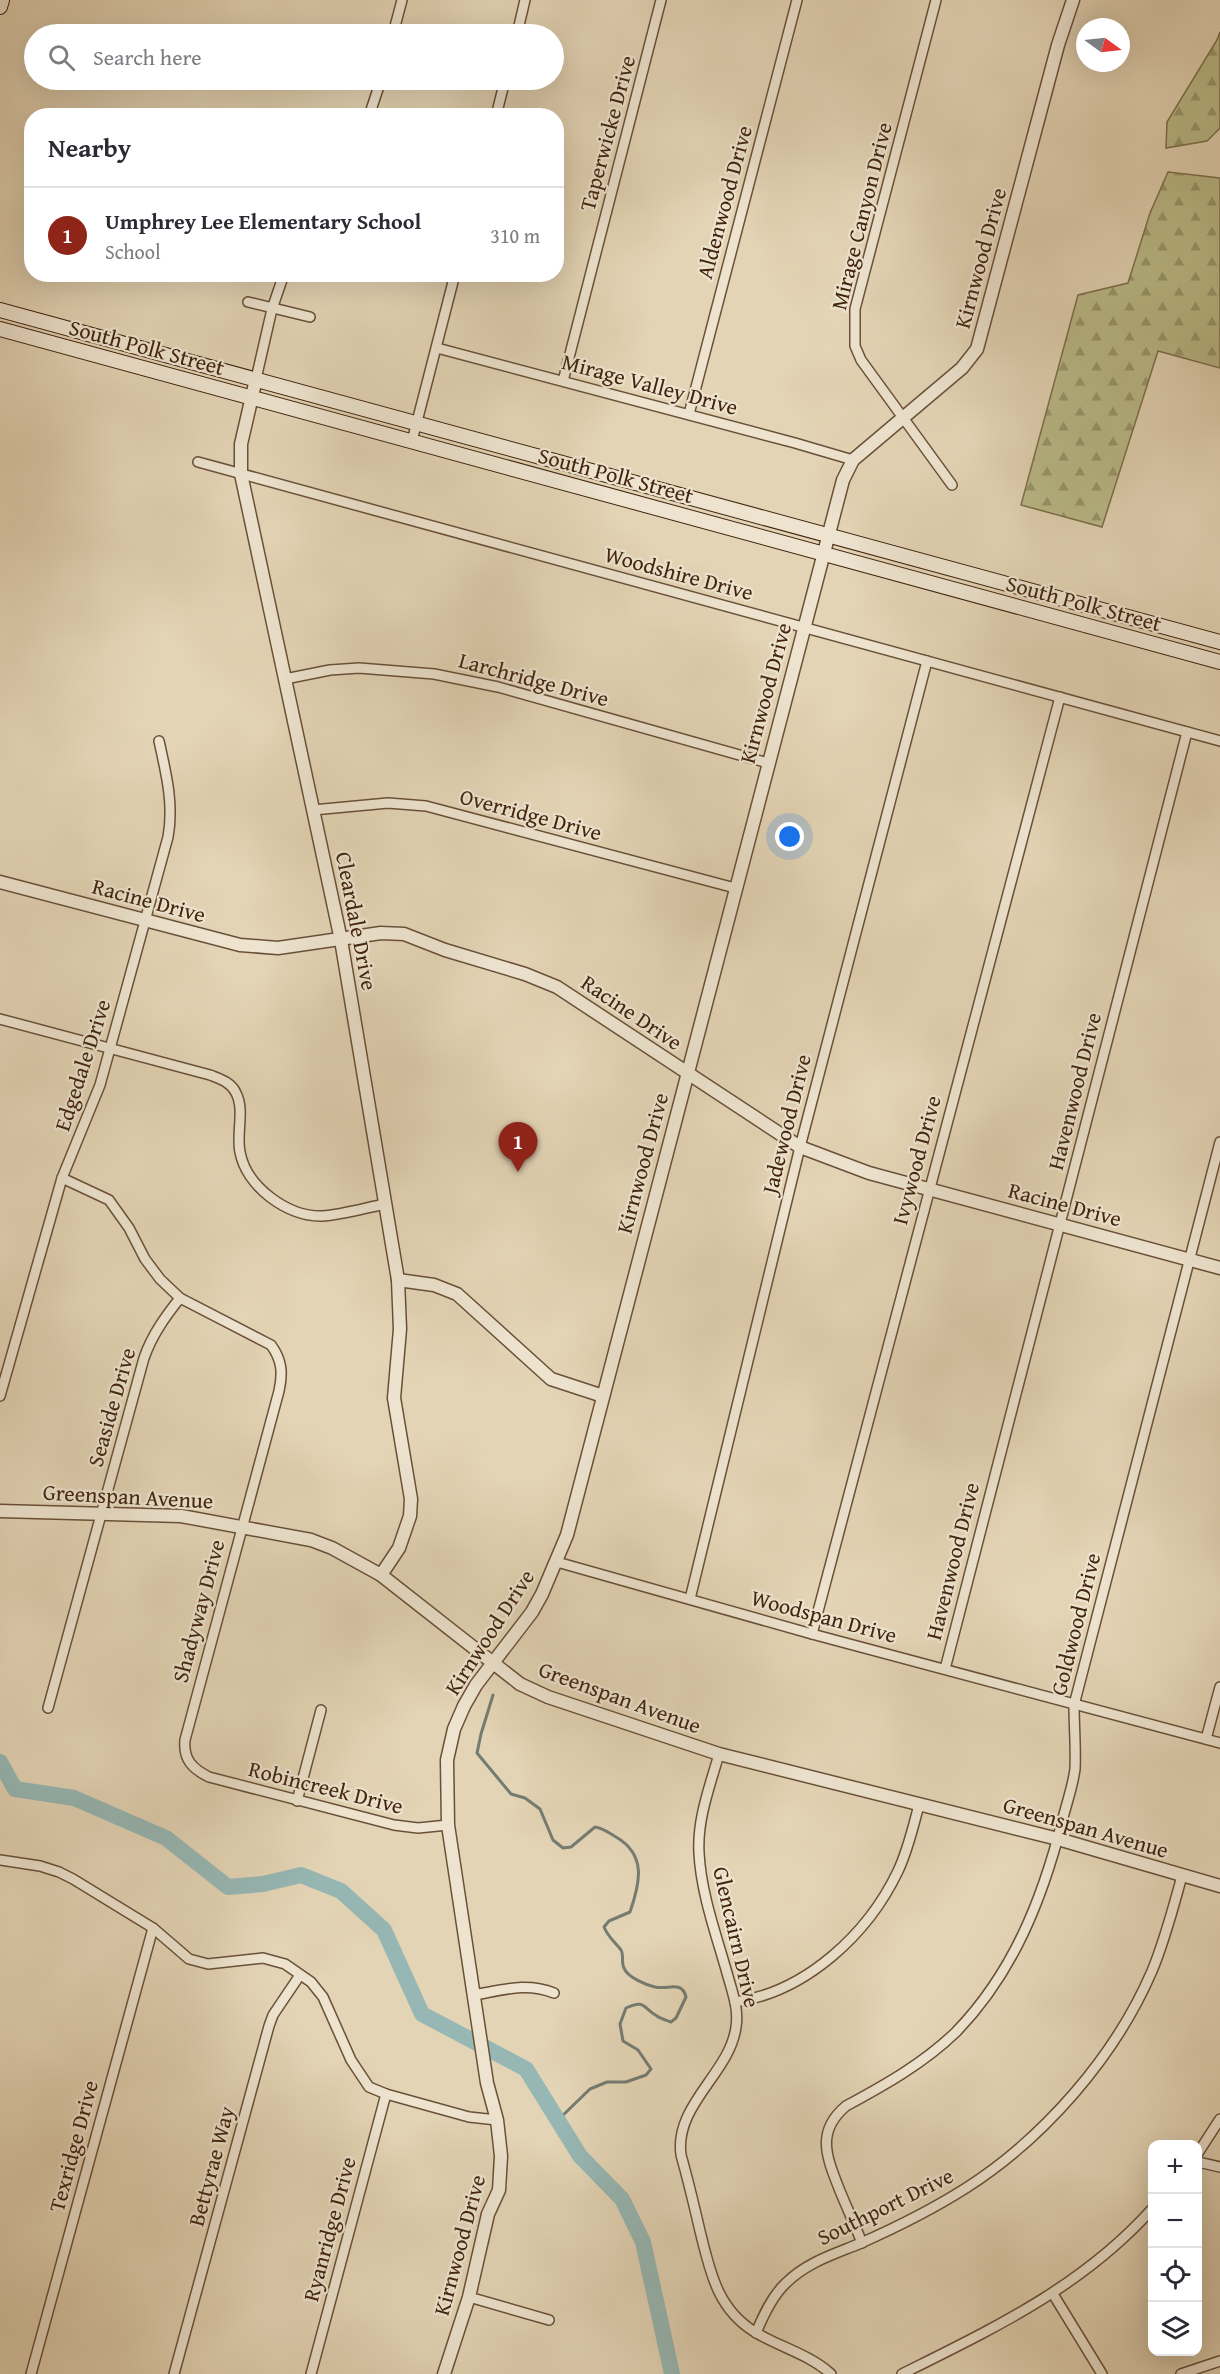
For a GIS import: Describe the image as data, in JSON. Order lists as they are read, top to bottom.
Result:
{
  "streets": {
    "main road": ["South Polk Street"],
    "street": [
      "Taperwicke Drive",
      "Aldenwood Drive",
      "Mirage Canyon Drive",
      "Kirnwood Drive",
      "Mirage Valley Drive",
      "Woodshire Drive",
      "Larchridge Drive",
      "Overridge Drive",
      "Racine Drive",
      "Cleardale Drive",
      "Edgedale Drive",
      "Havenwood Drive",
      "Jadewood Drive",
      "Ivywood Drive",
      "Seaside Drive",
      "Greenspan Avenue",
      "Shadyway Drive",
      "Woodspan Drive",
      "Goldwood Drive",
      "Robincreek Drive",
      "Glencairn Drive",
      "Texridge Drive",
      "Bettyrae Way",
      "Southport Drive",
      "Ryanridge Drive"
    ]
  },
  "crossings": [
    ["Taperwicke Drive", "Mirage Valley Drive"],
    ["Aldenwood Drive", "Mirage Valley Drive"],
    ["Mirage Canyon Drive", "Kirnwood Drive"],
    ["Kirnwood Drive", "South Polk Street"],
    ["Kirnwood Drive", "Mirage Valley Drive"],
    ["Kirnwood Drive", "Woodshire Drive"],
    ["Kirnwood Drive", "Larchridge Drive"],
    ["Kirnwood Drive", "Overridge Drive"],
    ["Kirnwood Drive", "Racine Drive"],
    ["Kirnwood Drive", "Greenspan Avenue"],
    ["Kirnwood Drive", "Woodspan Drive"],
    ["Kirnwood Drive", "Robincreek Drive"],
    ["South Polk Street", "Cleardale Drive"],
    ["Woodshire Drive", "Cleardale Drive"],
    ["Woodshire Drive", "Havenwood Drive"],
    ["Woodshire Drive", "Jadewood Drive"],
    ["Woodshire Drive", "Ivywood Drive"],
    ["Larchridge Drive", "Cleardale Drive"],
    ["Overridge Drive", "Cleardale Drive"],
    ["Racine Drive", "Cleardale Drive"],
    ["Racine Drive", "Edgedale Drive"],
    ["Racine Drive", "Havenwood Drive"],
    ["Racine Drive", "Jadewood Drive"],
    ["Racine Drive", "Ivywood Drive"],
    ["Racine Drive", "Goldwood Drive"],
    ["Cleardale Drive", "Greenspan Avenue"],
    ["Edgedale Drive", "Shadyway Drive"],
    ["Havenwood Drive", "Woodspan Drive"],
    ["Jadewood Drive", "Woodspan Drive"],
    ["Ivywood Drive", "Woodspan Drive"],
    ["Seaside Drive", "Greenspan Avenue"],
    ["Seaside Drive", "Shadyway Drive"],
    ["Greenspan Avenue", "Shadyway Drive"],
    ["Greenspan Avenue", "Goldwood Drive"],
    ["Greenspan Avenue", "Glencairn Drive"],
    ["Greenspan Avenue", "Southport Drive"],
    ["Shadyway Drive", "Robincreek Drive"],
    ["Woodspan Drive", "Goldwood Drive"],
    ["Goldwood Drive", "Southport Drive"],
    ["Glencairn Drive", "Southport Drive"]
  ],
  "north": "right",
  "page": {
    "search": "Search here",
    "heading": "Nearby",
    "list": [
      {
        "mark": "1",
        "name": "Umphrey Lee Elementary School",
        "note": "School",
        "value": "310 m"
      }
    ],
    "pins": "1",
    "map_buttons": ["+", "−"]
  }
}
